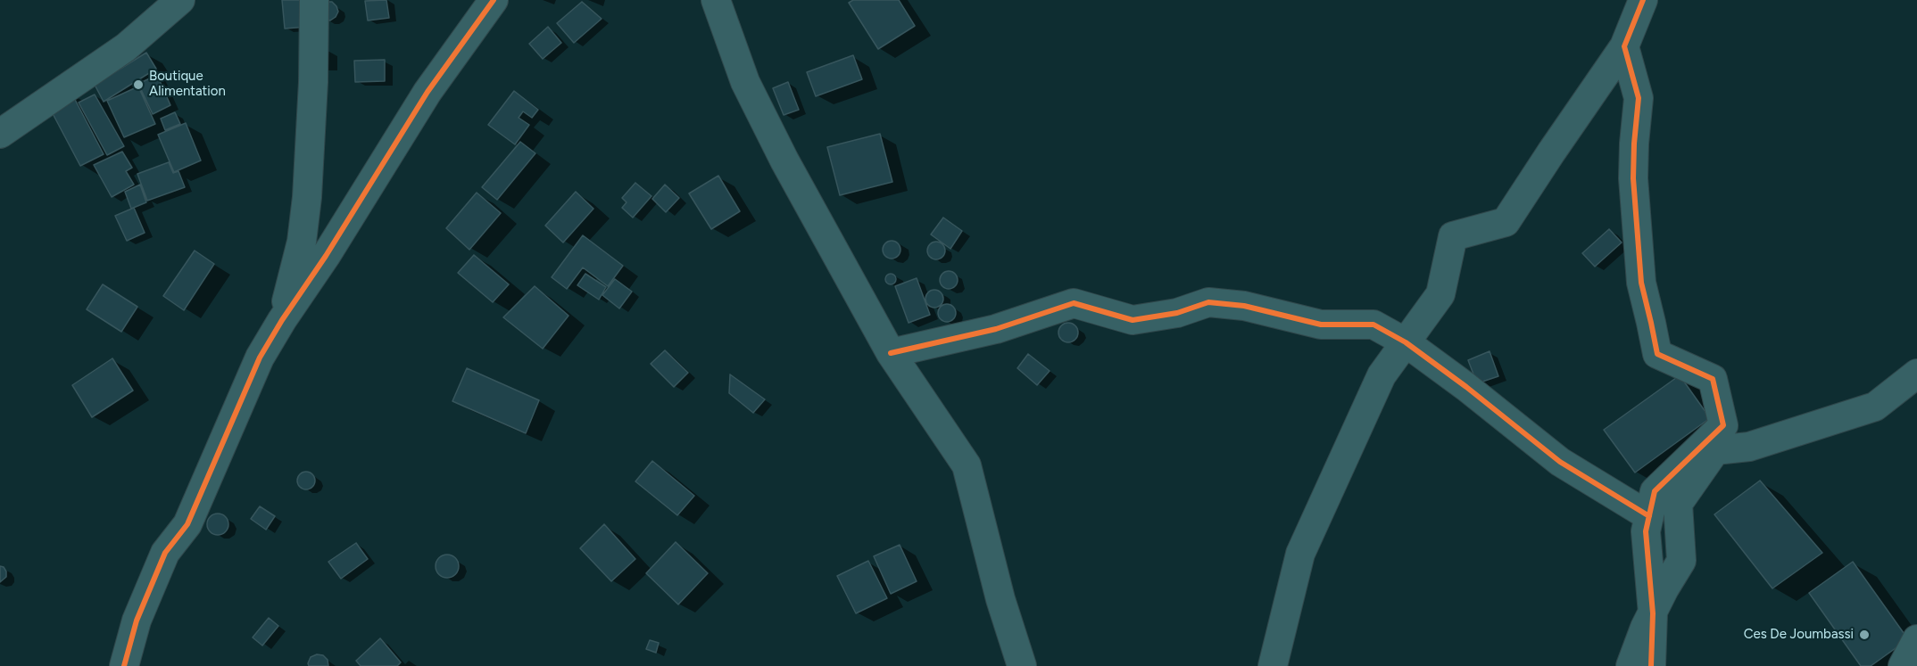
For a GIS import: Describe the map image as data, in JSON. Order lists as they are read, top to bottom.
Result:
{
  "places": ["Boutique Alimentation", "Ces De Joumbassi"]
}
